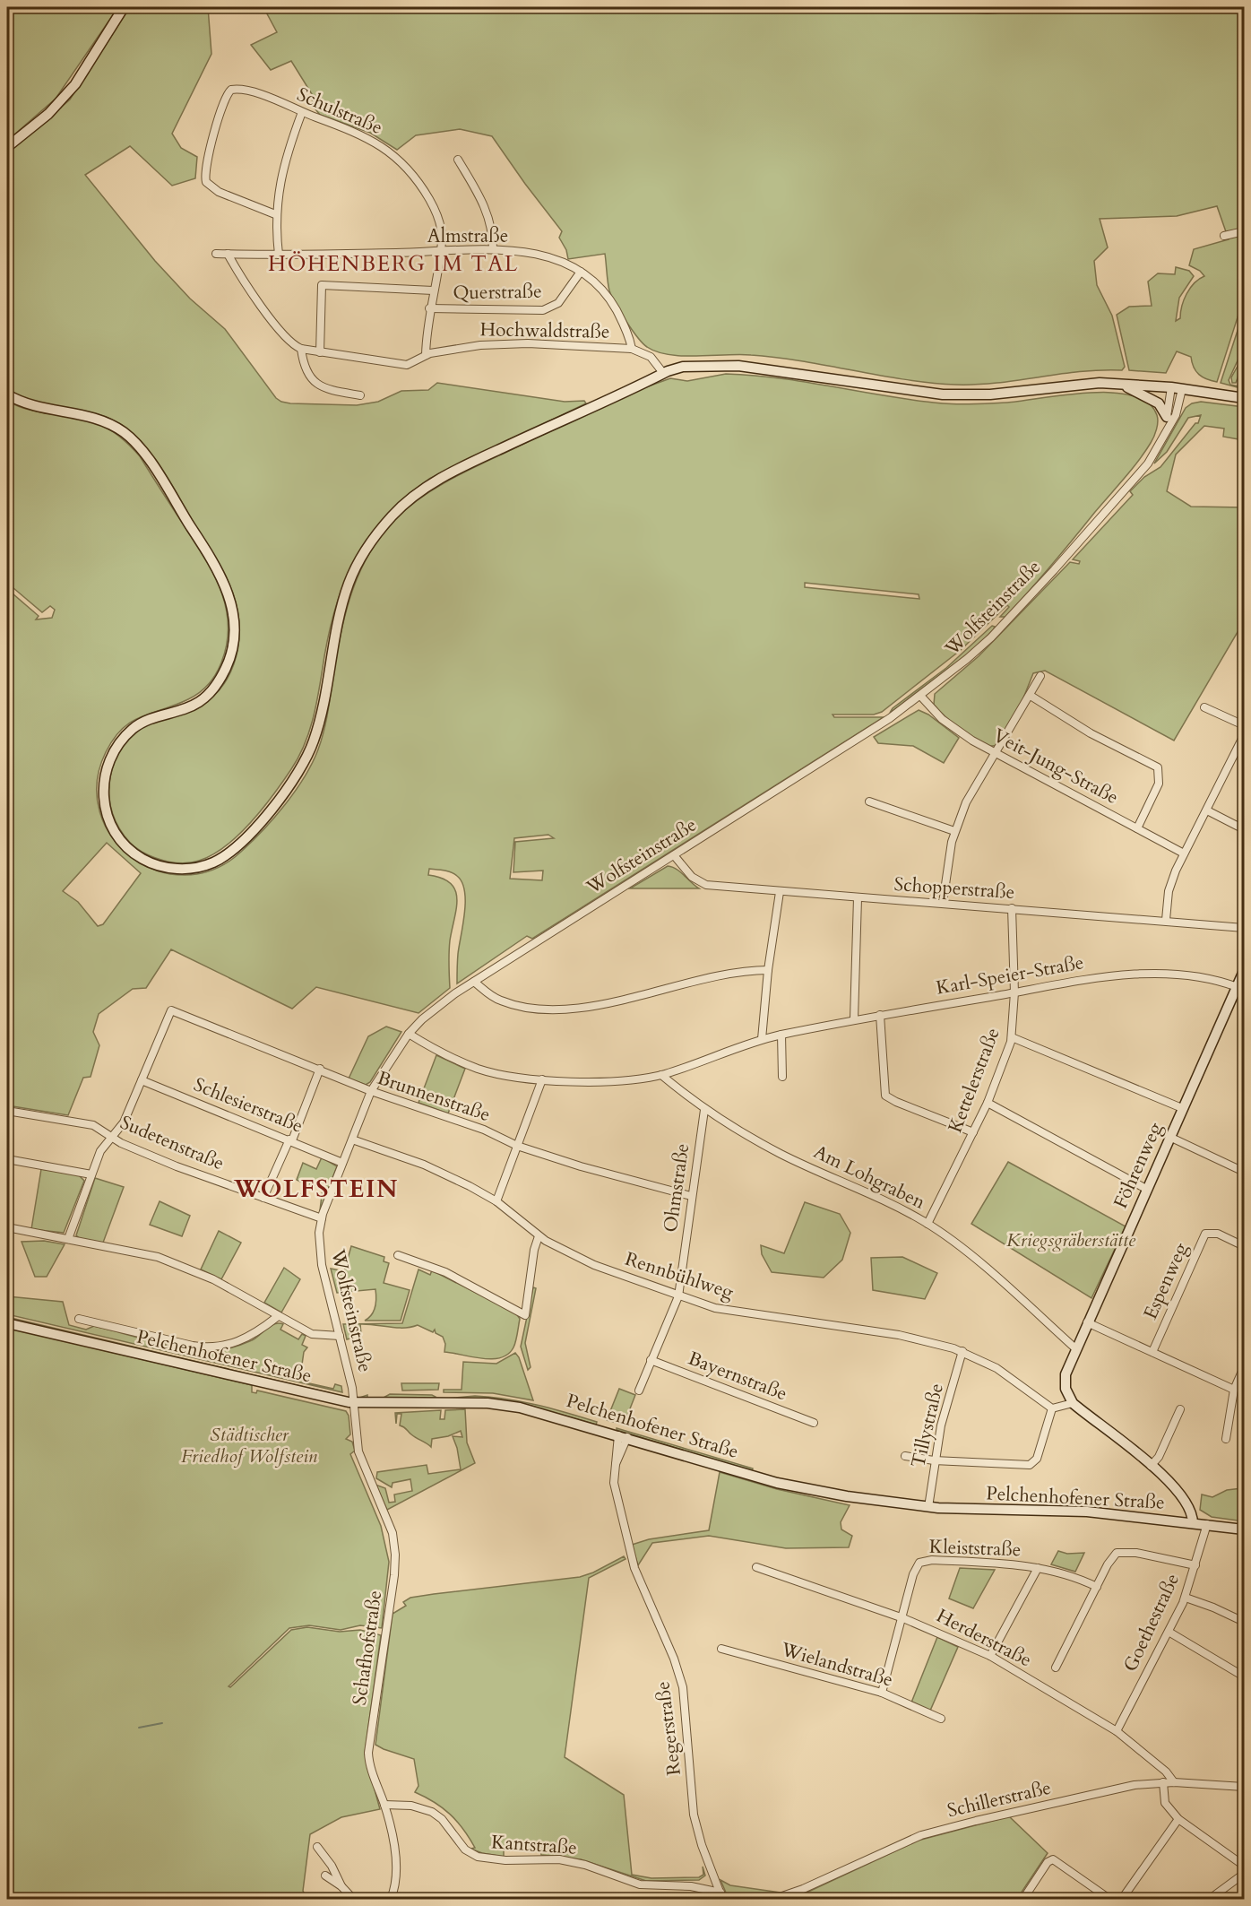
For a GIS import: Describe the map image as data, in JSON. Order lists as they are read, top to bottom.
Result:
{
  "streets": {
    "main road": ["Föhrenweg", "Pelchenhofener Straße"],
    "street": [
      "Schulstraße",
      "Almstraße",
      "Querstraße",
      "Hochwaldstraße",
      "Wolfsteinstraße",
      "Veit-Jung-Straße",
      "Schopperstraße",
      "Karl-Speier-Straße",
      "Kettelerstraße",
      "Brunnenstraße",
      "Schlesierstraße",
      "Sudetenstraße",
      "Am Lohgraben",
      "Ohmstraße",
      "Rennbühlweg",
      "Espenweg",
      "Bayernstraße",
      "Tillystraße",
      "Kleiststraße",
      "Goethestraße",
      "Herderstraße",
      "Schafhofstraße",
      "Wielandstraße",
      "Regerstraße",
      "Schillerstraße",
      "Kantstraße"
    ]
  },
  "crossings": [
    ["Schulstraße", "Almstraße"],
    ["Schulstraße", "Querstraße"],
    ["Schulstraße", "Hochwaldstraße"],
    ["Almstraße", "Querstraße"],
    ["Almstraße", "Hochwaldstraße"],
    ["Querstraße", "Hochwaldstraße"],
    ["Wolfsteinstraße", "Veit-Jung-Straße"],
    ["Wolfsteinstraße", "Schopperstraße"],
    ["Wolfsteinstraße", "Karl-Speier-Straße"],
    ["Wolfsteinstraße", "Brunnenstraße"],
    ["Wolfsteinstraße", "Schlesierstraße"],
    ["Wolfsteinstraße", "Sudetenstraße"],
    ["Wolfsteinstraße", "Rennbühlweg"],
    ["Wolfsteinstraße", "Pelchenhofener Straße"],
    ["Wolfsteinstraße", "Schafhofstraße"],
    ["Schopperstraße", "Kettelerstraße"],
    ["Karl-Speier-Straße", "Kettelerstraße"],
    ["Karl-Speier-Straße", "Föhrenweg"],
    ["Karl-Speier-Straße", "Am Lohgraben"],
    ["Kettelerstraße", "Am Lohgraben"],
    ["Brunnenstraße", "Schlesierstraße"],
    ["Brunnenstraße", "Ohmstraße"],
    ["Föhrenweg", "Am Lohgraben"],
    ["Am Lohgraben", "Ohmstraße"],
    ["Ohmstraße", "Rennbühlweg"],
    ["Ohmstraße", "Bayernstraße"],
    ["Rennbühlweg", "Tillystraße"],
    ["Pelchenhofener Straße", "Tillystraße"],
    ["Pelchenhofener Straße", "Goethestraße"],
    ["Pelchenhofener Straße", "Schafhofstraße"],
    ["Pelchenhofener Straße", "Regerstraße"],
    ["Kleiststraße", "Herderstraße"],
    ["Kleiststraße", "Wielandstraße"],
    ["Goethestraße", "Herderstraße"],
    ["Herderstraße", "Schillerstraße"],
    ["Schafhofstraße", "Kantstraße"],
    ["Regerstraße", "Kantstraße"]
  ],
  "districts": ["HÖHENBERG IM TAL", "WOLFSTEIN"],
  "parks": ["Kriegsgräberstätte", "Städtischer Friedhof Wolfstein"]
}
